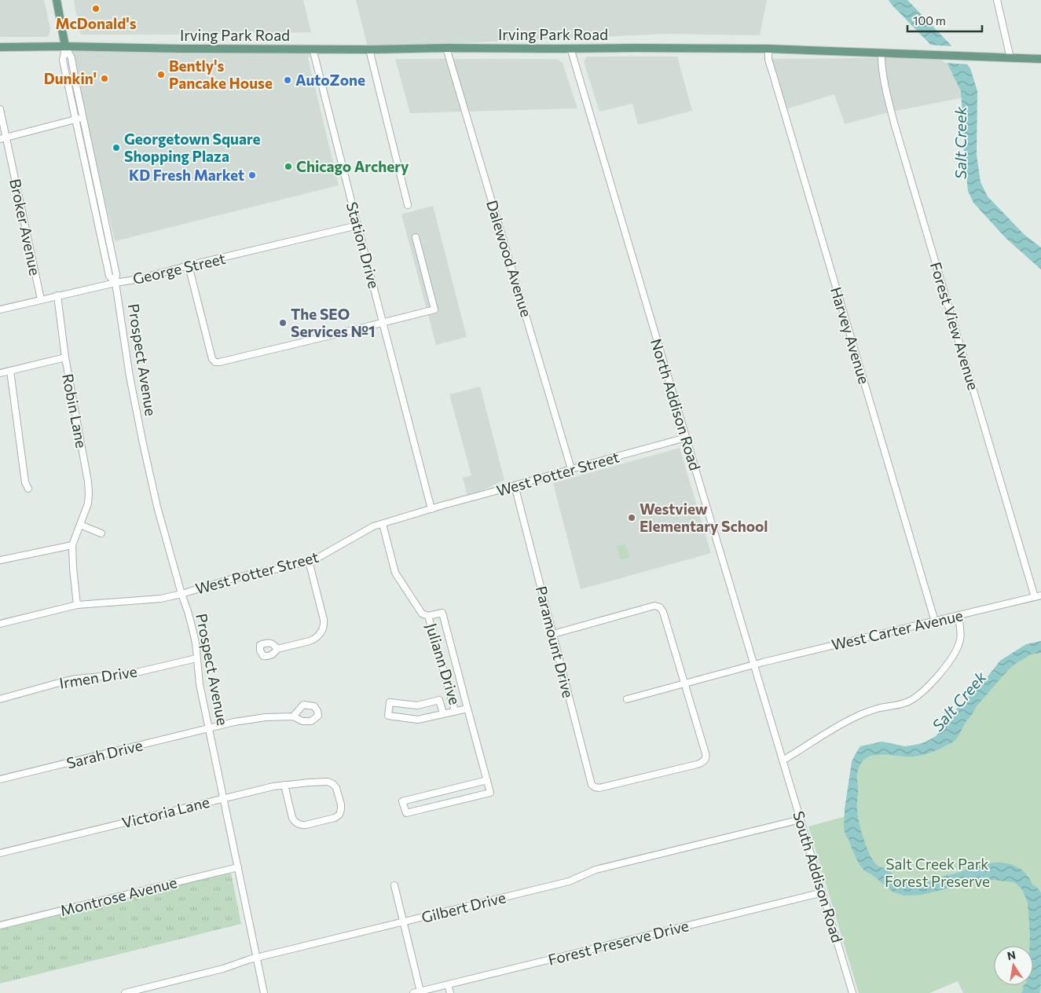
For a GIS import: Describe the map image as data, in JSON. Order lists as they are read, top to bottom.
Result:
{
  "streets": {
    "main road": ["Irving Park Road", "Prospect Avenue"],
    "street": [
      "Broker Avenue",
      "Station Drive",
      "Dalewood Avenue",
      "George Street",
      "Forest View Avenue",
      "Harvey Avenue",
      "North Addison Road",
      "Robin Lane",
      "West Potter Street",
      "West Carter Avenue",
      "Paramount Drive",
      "Juliann Drive",
      "Irmen Drive",
      "Sarah Drive",
      "Victoria Lane",
      "South Addison Road",
      "Montrose Avenue",
      "Gilbert Drive",
      "Forest Preserve Drive"
    ]
  },
  "crossings": [
    ["Irving Park Road", "Station Drive"],
    ["Irving Park Road", "Dalewood Avenue"],
    ["Irving Park Road", "Forest View Avenue"],
    ["Irving Park Road", "Harvey Avenue"],
    ["Irving Park Road", "Prospect Avenue"],
    ["Irving Park Road", "North Addison Road"],
    ["Broker Avenue", "George Street"],
    ["Station Drive", "George Street"],
    ["Station Drive", "West Potter Street"],
    ["Dalewood Avenue", "West Potter Street"],
    ["George Street", "Prospect Avenue"],
    ["George Street", "Robin Lane"],
    ["Forest View Avenue", "West Carter Avenue"],
    ["Harvey Avenue", "West Carter Avenue"],
    ["Prospect Avenue", "West Potter Street"],
    ["Prospect Avenue", "Irmen Drive"],
    ["Prospect Avenue", "Sarah Drive"],
    ["Prospect Avenue", "Victoria Lane"],
    ["Prospect Avenue", "Montrose Avenue"],
    ["Prospect Avenue", "Gilbert Drive"],
    ["North Addison Road", "West Potter Street"],
    ["North Addison Road", "West Carter Avenue"],
    ["North Addison Road", "South Addison Road"],
    ["Robin Lane", "West Potter Street"],
    ["West Potter Street", "Paramount Drive"],
    ["West Potter Street", "Juliann Drive"],
    ["West Carter Avenue", "Paramount Drive"],
    ["South Addison Road", "Gilbert Drive"],
    ["South Addison Road", "Forest Preserve Drive"]
  ],
  "water": ["Salt Creek"],
  "parks": ["Salt Creek Park Forest Preserve"],
  "places": [
    "McDonald's",
    "Bently's Pancake House",
    "Dunkin'",
    "AutoZone",
    "Georgetown Square Shopping Plaza",
    "Chicago Archery",
    "KD Fresh Market",
    "The SEO Services №1",
    "Westview Elementary School"
  ],
  "scale_bar": "100 m",
  "north": "top"
}
